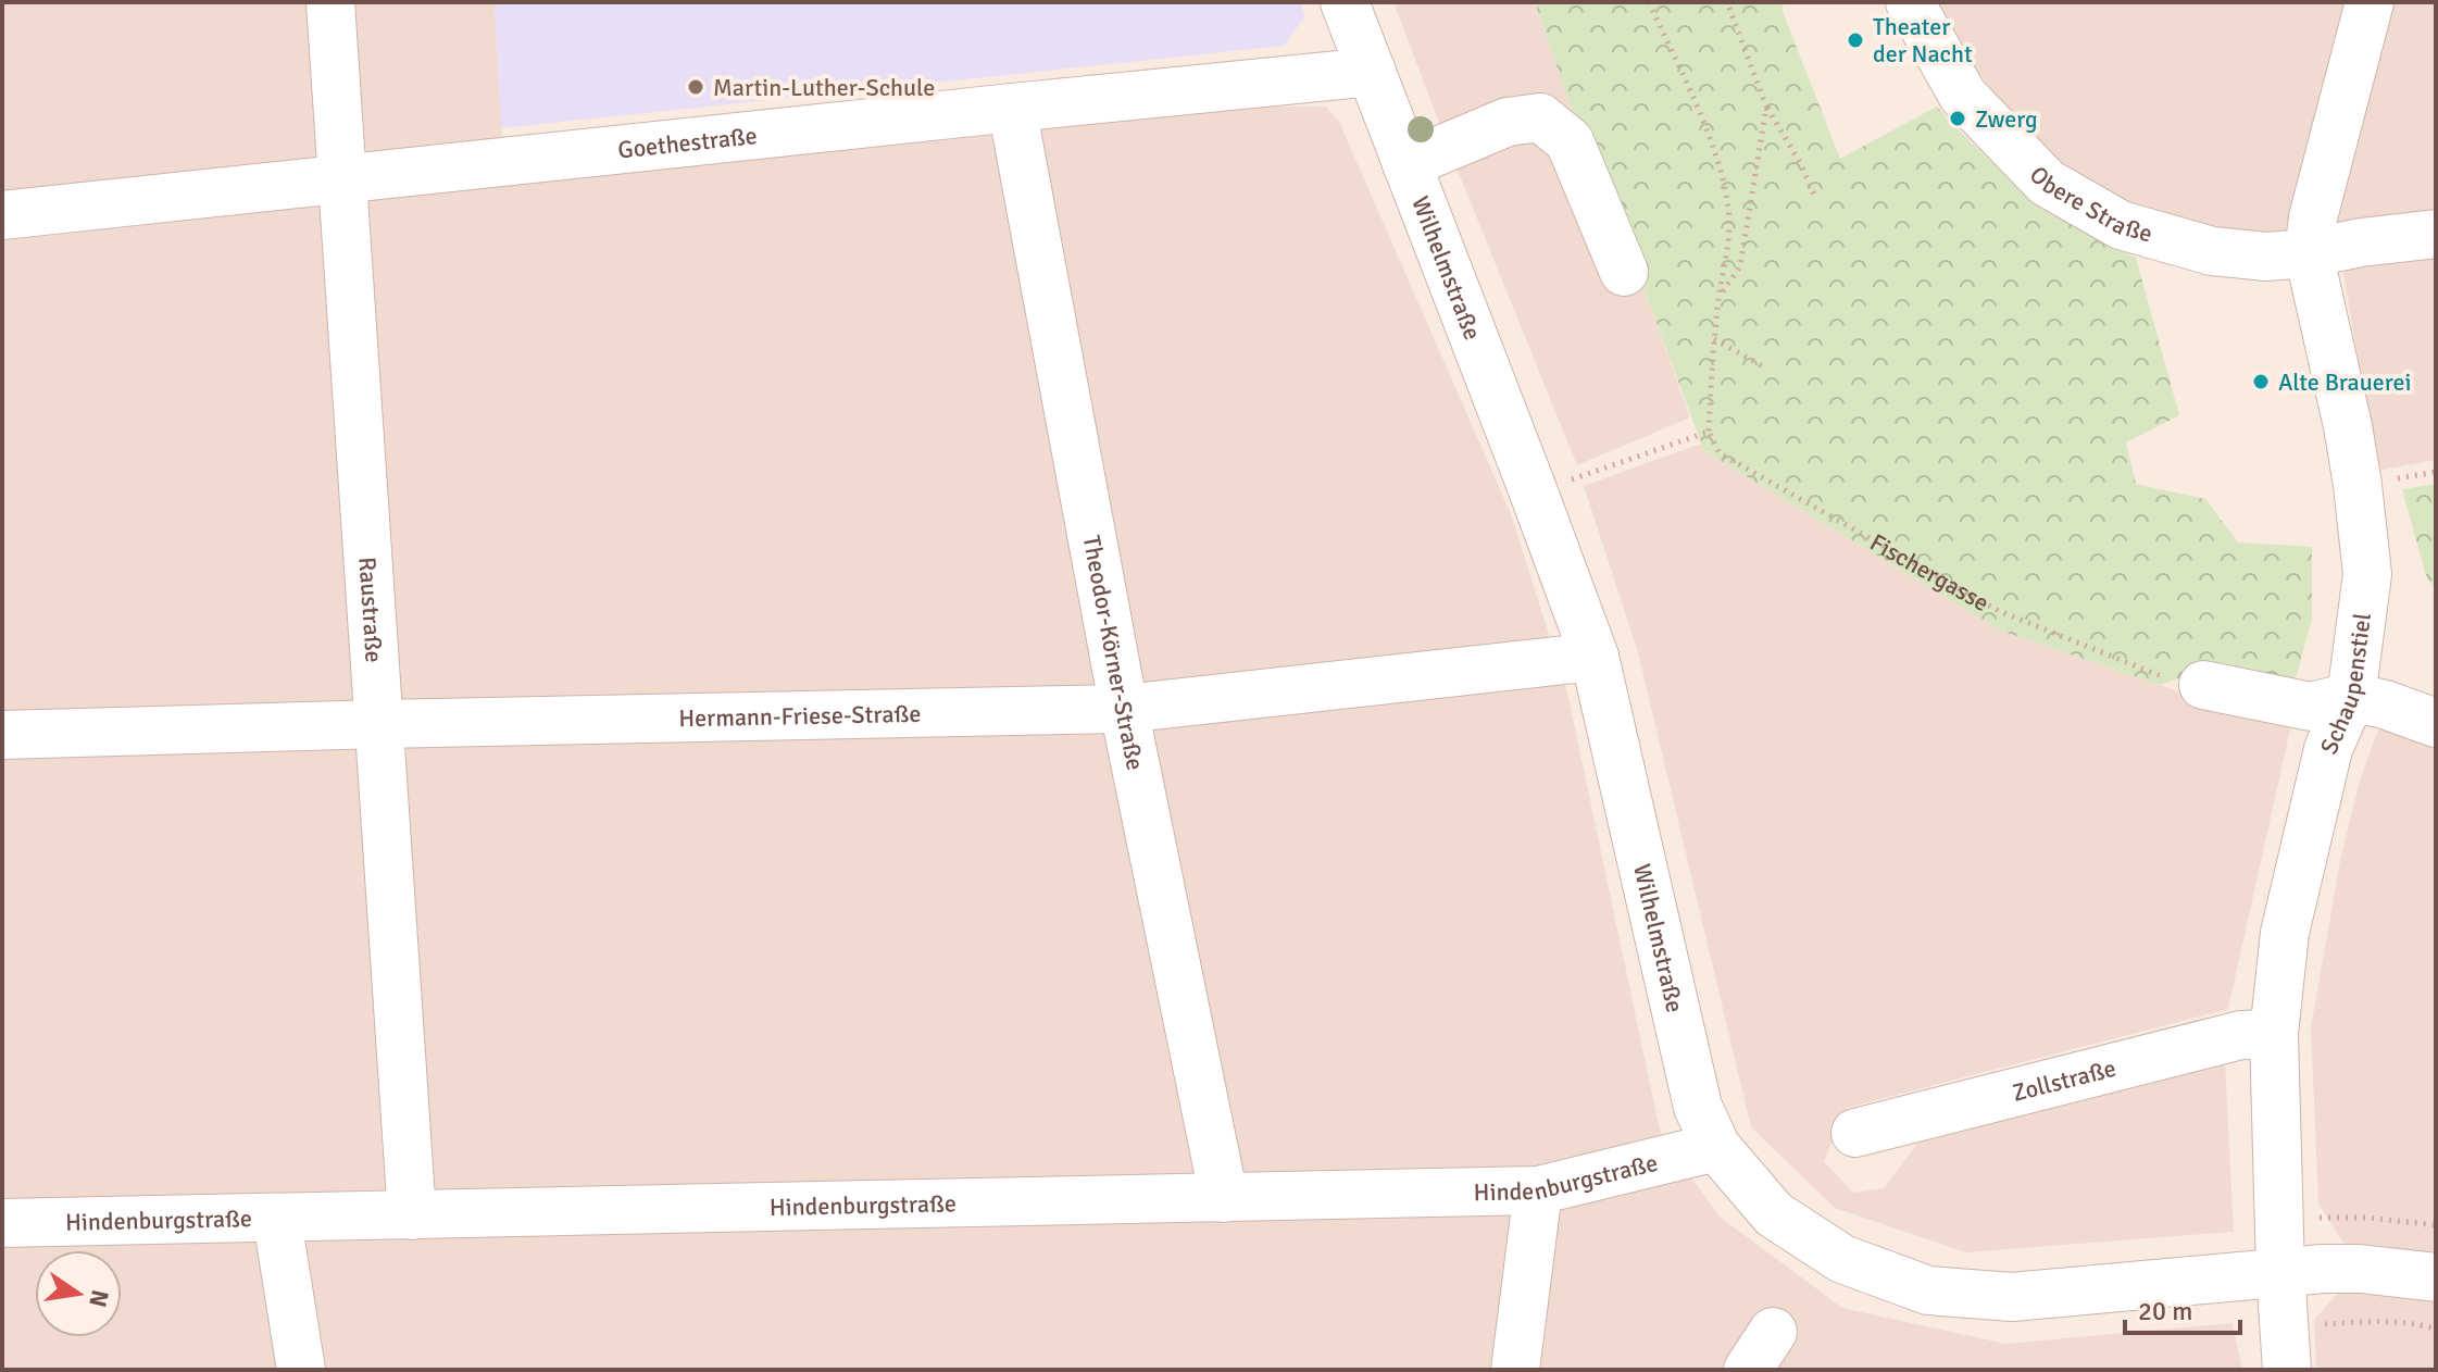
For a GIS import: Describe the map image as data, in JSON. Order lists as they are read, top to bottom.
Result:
{
  "streets": {
    "street": [
      "Goethestraße",
      "Obere Straße",
      "Wilhelmstraße",
      "Raustraße",
      "Theodor-Körner-Straße",
      "Schaupenstiel",
      "Hermann-Friese-Straße",
      "Zollstraße",
      "Hindenburgstraße"
    ],
    "path": ["Fischergasse"]
  },
  "crossings": [
    ["Goethestraße", "Wilhelmstraße"],
    ["Goethestraße", "Raustraße"],
    ["Goethestraße", "Theodor-Körner-Straße"],
    ["Obere Straße", "Schaupenstiel"],
    ["Wilhelmstraße", "Schaupenstiel"],
    ["Wilhelmstraße", "Hermann-Friese-Straße"],
    ["Wilhelmstraße", "Hindenburgstraße"],
    ["Raustraße", "Hermann-Friese-Straße"],
    ["Raustraße", "Hindenburgstraße"],
    ["Theodor-Körner-Straße", "Hermann-Friese-Straße"],
    ["Theodor-Körner-Straße", "Hindenburgstraße"],
    ["Schaupenstiel", "Zollstraße"]
  ],
  "places": [
    "Theater der Nacht",
    "Martin-Luther-Schule",
    "Zwerg",
    "Alte Brauerei"
  ],
  "scale_bar": "20 m",
  "north": "right"
}
